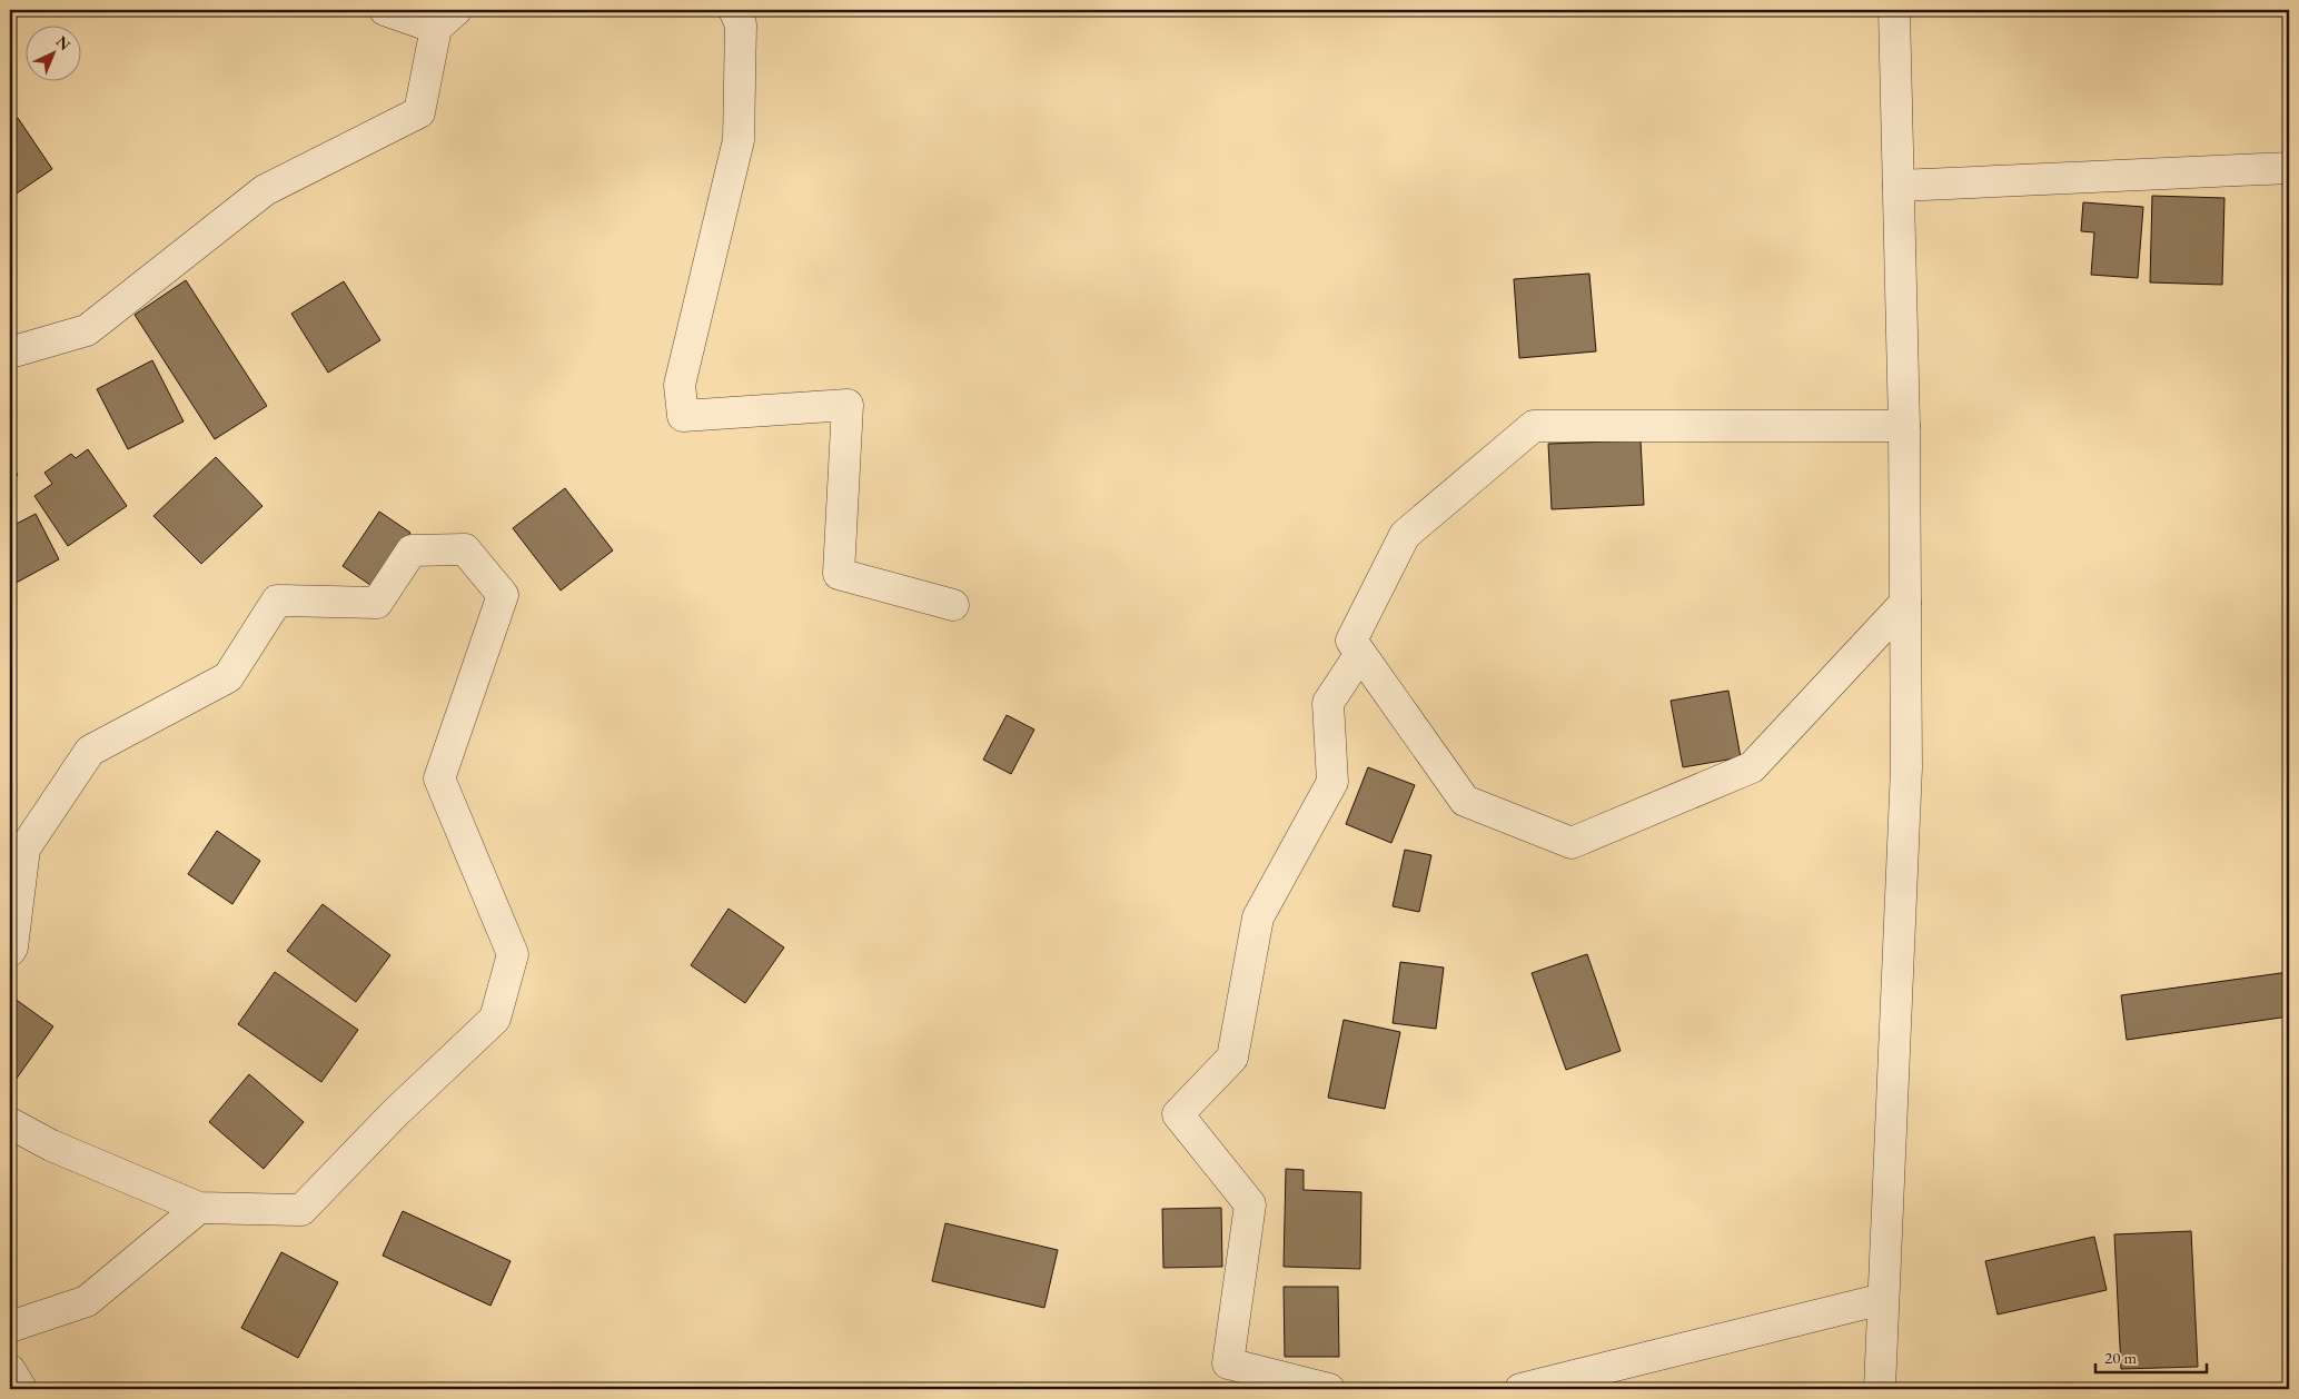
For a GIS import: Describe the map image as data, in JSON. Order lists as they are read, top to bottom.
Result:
{
  "scale_bar": "20 m",
  "north": "top right"
}
